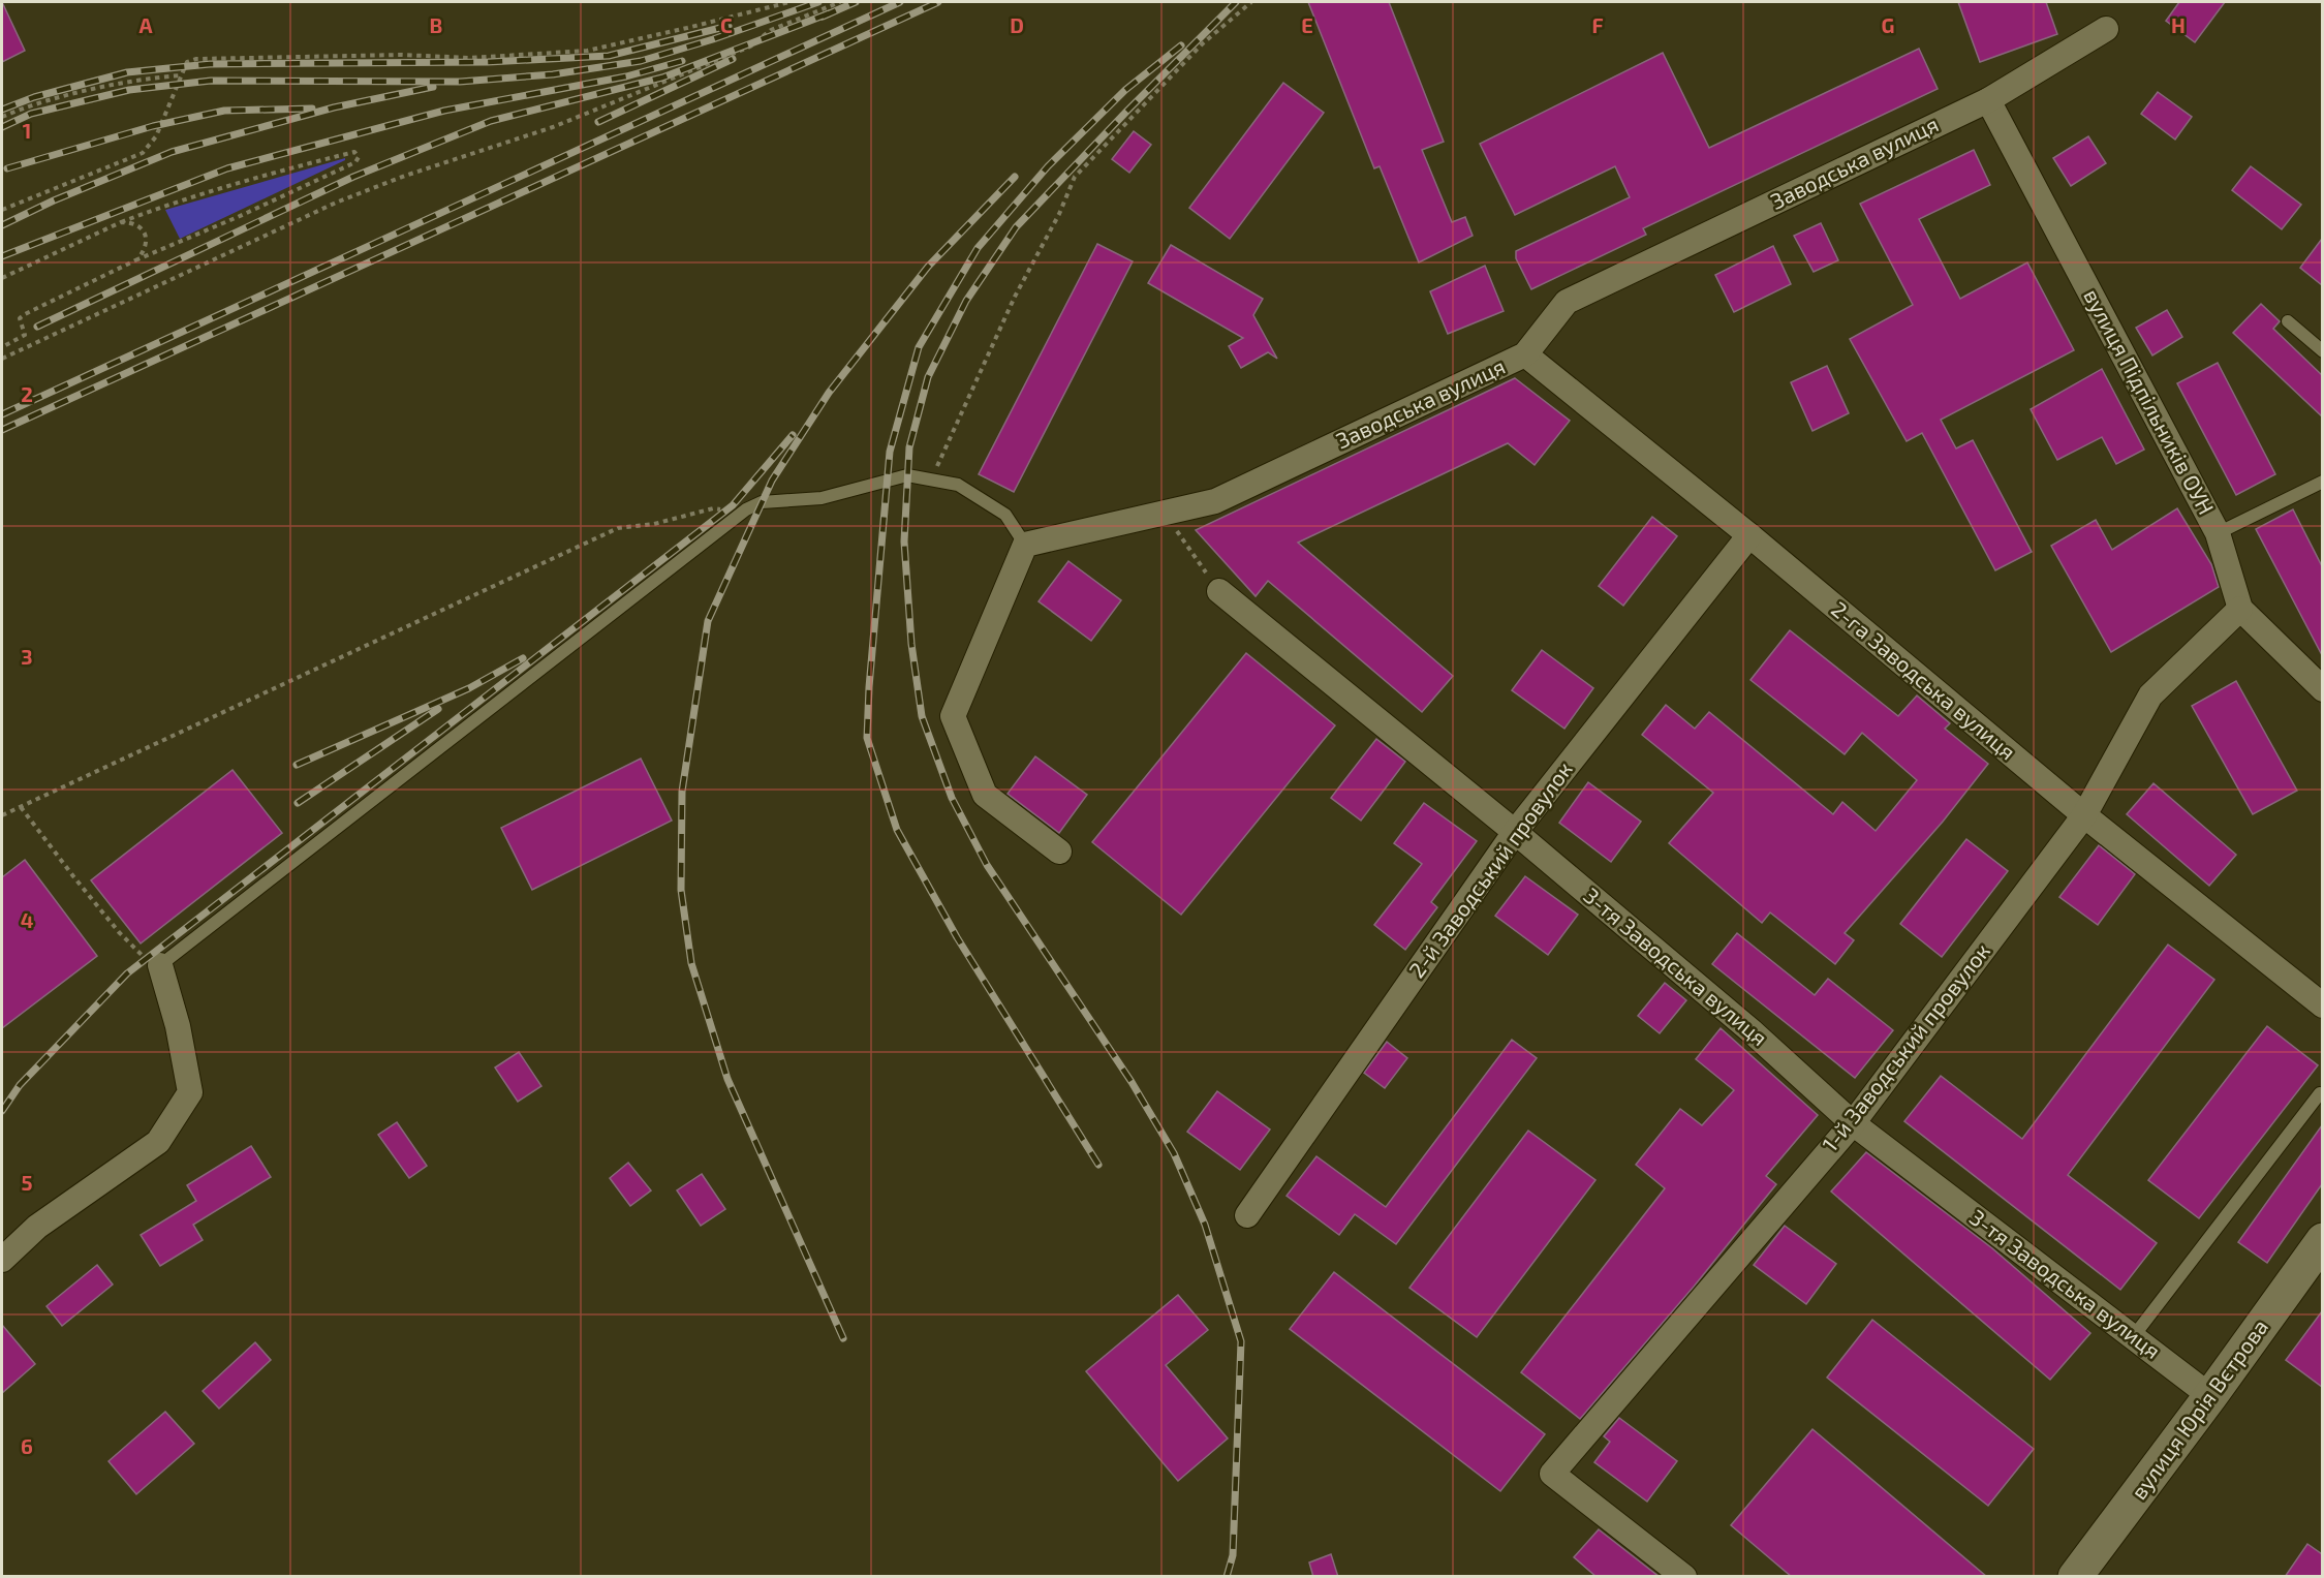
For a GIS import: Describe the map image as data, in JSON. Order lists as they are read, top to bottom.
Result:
{
  "streets": {
    "street": [
      "Заводська вулиця",
      "вулиця Підпільників ОУН",
      "2-га Заводська вулиця",
      "2-й Заводський провулок",
      "3-тя Заводська вулиця",
      "1-й Заводський провулок",
      "вулиця Юрія Вєтрова"
    ]
  },
  "crossings": [
    ["Заводська вулиця", "вулиця Підпільників ОУН"],
    ["Заводська вулиця", "2-га Заводська вулиця"],
    ["вулиця Підпільників ОУН", "1-й Заводський провулок"],
    ["2-га Заводська вулиця", "2-й Заводський провулок"],
    ["2-га Заводська вулиця", "1-й Заводський провулок"],
    ["2-й Заводський провулок", "3-тя Заводська вулиця"],
    ["3-тя Заводська вулиця", "1-й Заводський провулок"],
    ["3-тя Заводська вулиця", "вулиця Юрія Вєтрова"]
  ],
  "grid": {
    "columns": [
      "A",
      "B",
      "C",
      "D",
      "E",
      "F",
      "G",
      "H"
    ],
    "rows": [
      "1",
      "2",
      "3",
      "4",
      "5",
      "6"
    ]
  }
}
